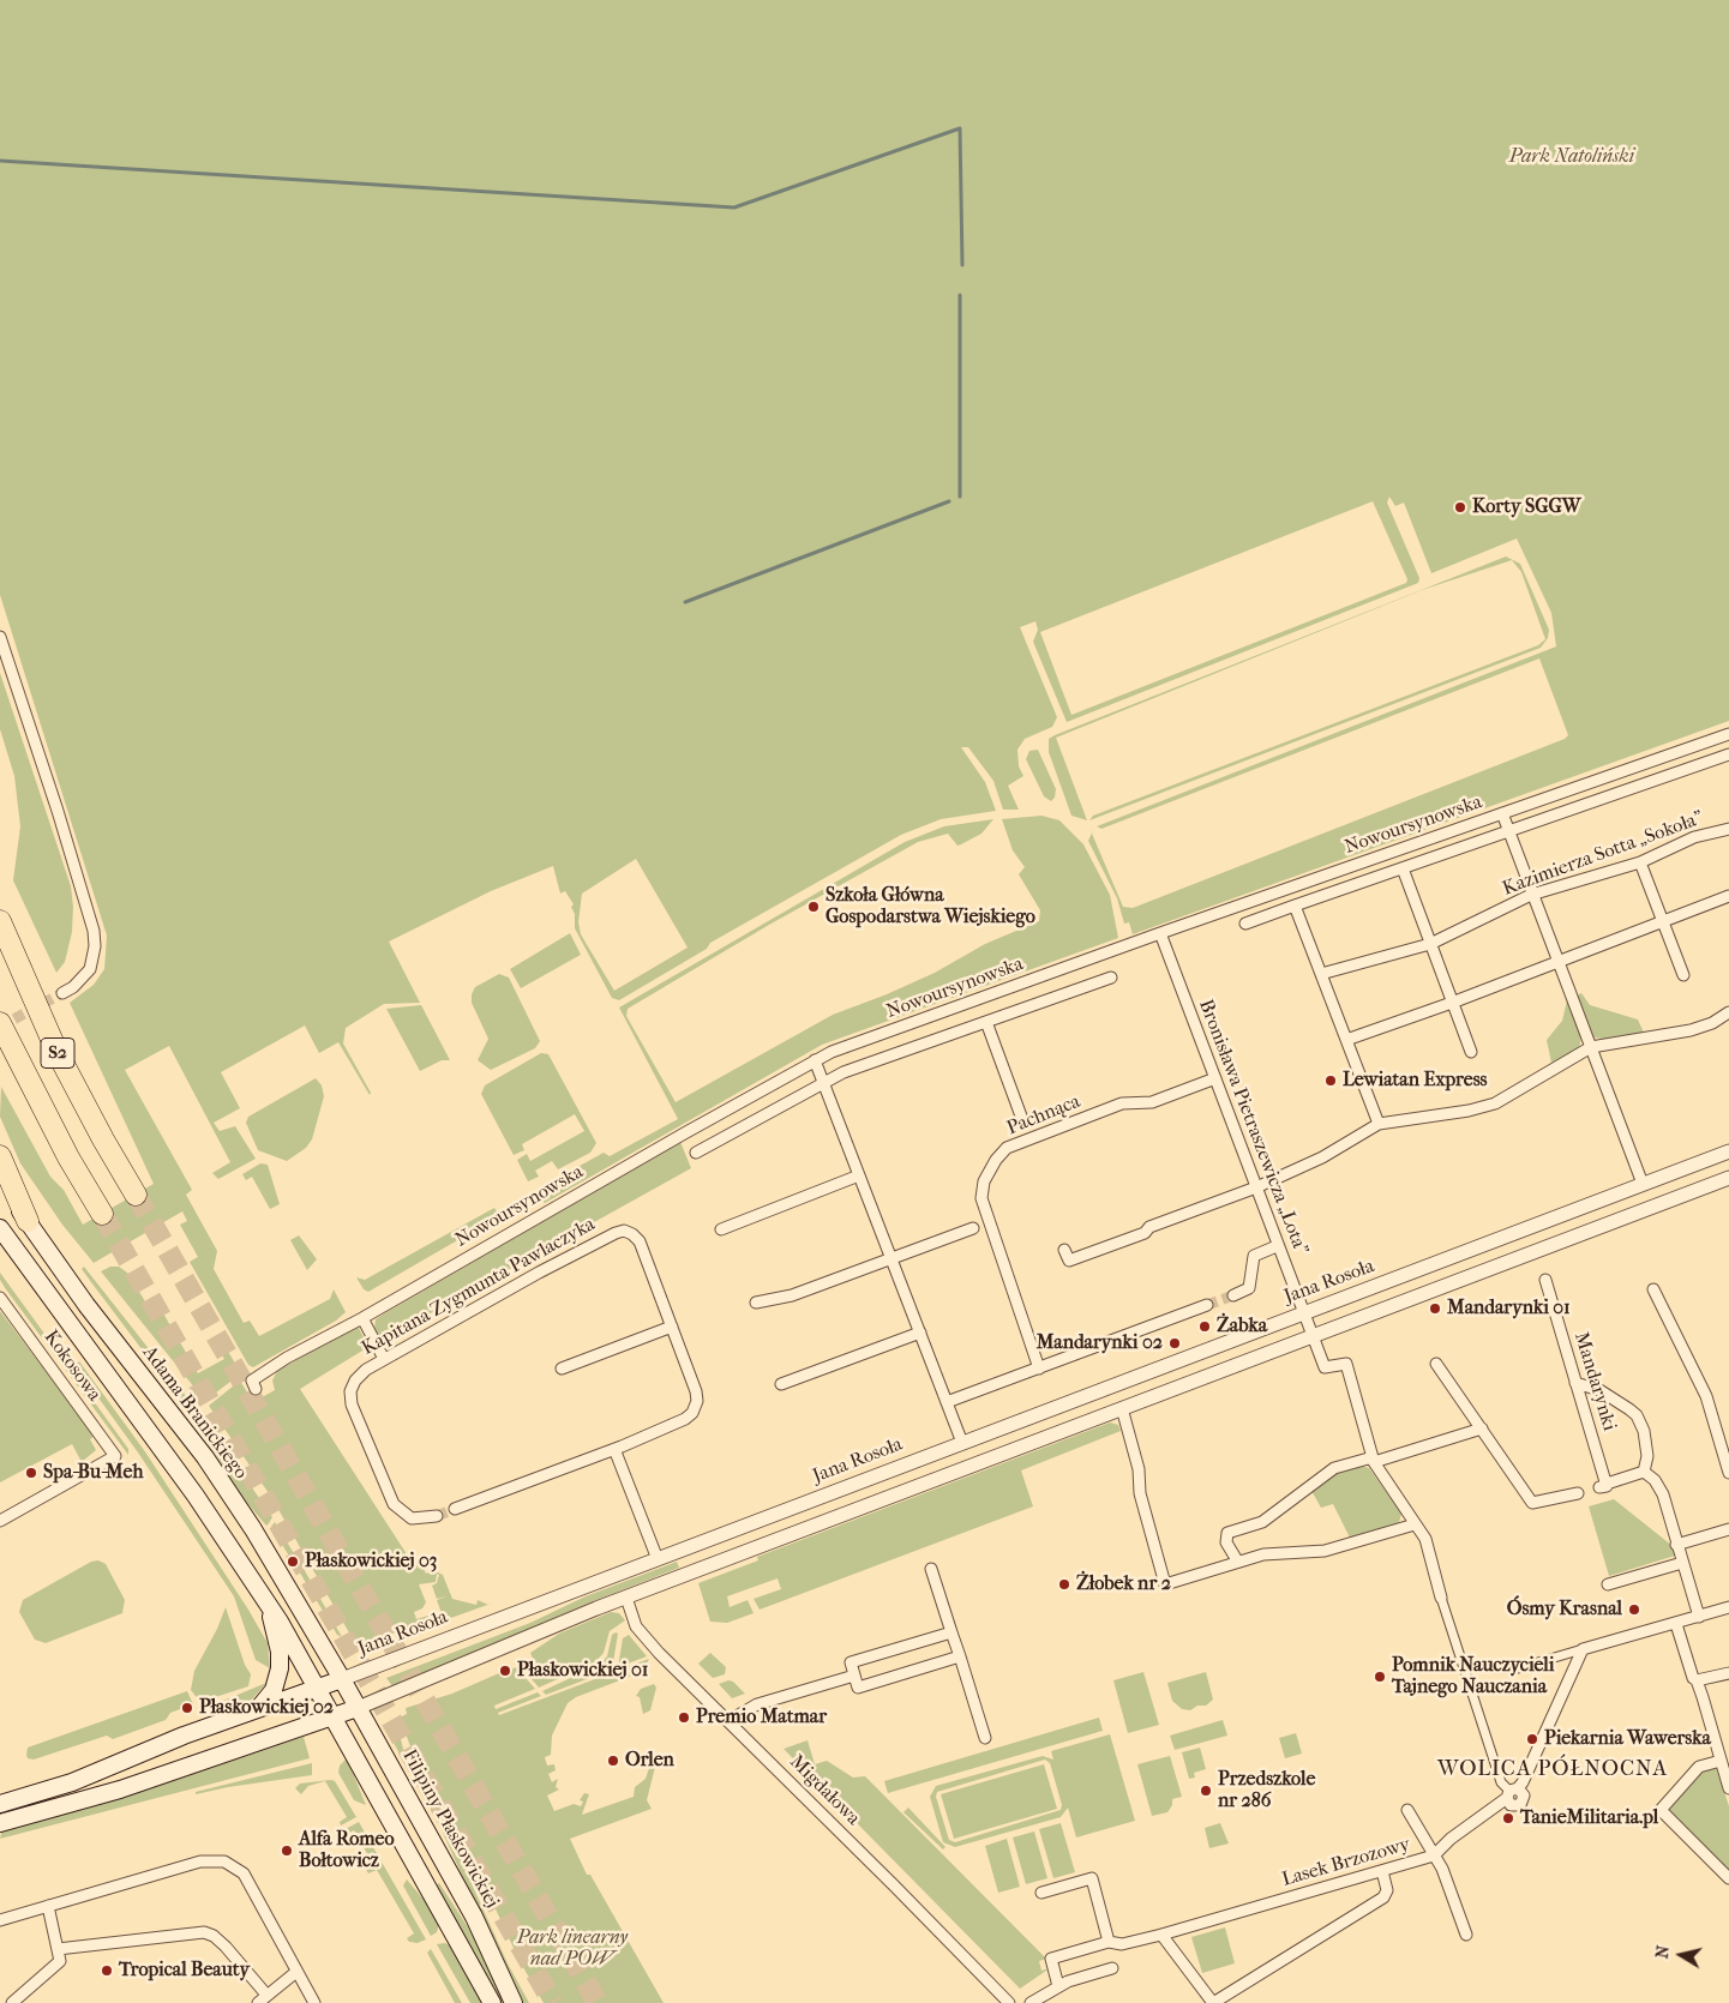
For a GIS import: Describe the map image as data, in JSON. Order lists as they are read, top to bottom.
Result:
{
  "streets": {
    "highway": ["S2"],
    "main road": ["Jana Rosoła", "Adama Branickiego", "Filipiny Płaskowickiej"],
    "street": [
      "Nowoursynowska",
      "Kazimierza Sotta „Sokoła”",
      "Pachnąca",
      "Bronisława Pietraszewicza „Lota”",
      "Kapitana Zygmunta Pawlaczyka",
      "Kokosowa",
      "Mandarynki",
      "Migdałowa",
      "Lasek Brzozowy"
    ]
  },
  "crossings": [
    ["Nowoursynowska", "Bronisława Pietraszewicza „Lota”"],
    ["Pachnąca", "Bronisława Pietraszewicza „Lota”"],
    ["Bronisława Pietraszewicza „Lota”", "Jana Rosoła"],
    ["Jana Rosoła", "Adama Branickiego"],
    ["Jana Rosoła", "Filipiny Płaskowickiej"],
    ["Adama Branickiego", "Filipiny Płaskowickiej"]
  ],
  "districts": ["WOLICA PÓŁNOCNA"],
  "parks": ["Park Natoliński", "Park linearny nad POW"],
  "places": [
    "Korty SGGW",
    "Szkoła Główna Gospodarstwa Wiejskiego",
    "Lewiatan Express",
    "Mandarynki 01",
    "Żabka",
    "Mandarynki 02",
    "Spa-Bu-Meh",
    "Płaskowickiej 03",
    "Żłobek nr 2",
    "Ósmy Krasnal",
    "Płaskowickiej 01",
    "Pomnik Nauczycieli Tajnego Nauczania",
    "Płaskowickiej 02",
    "Premio Matmar",
    "Piekarnia Wawerska",
    "Orlen",
    "Przedszkole nr 286",
    "TanieMilitaria.pl",
    "Alfa Romeo Bołtowicz",
    "Tropical Beauty"
  ],
  "north": "left"
}
